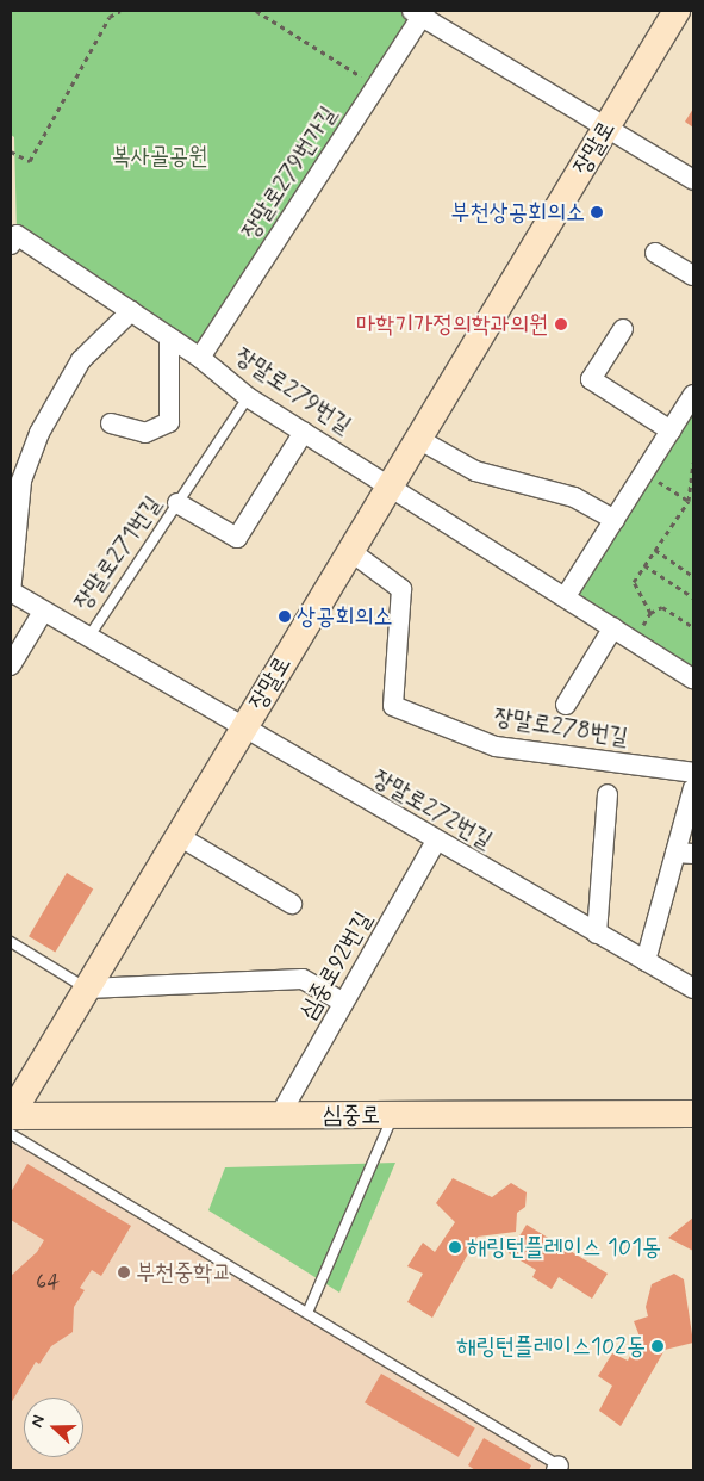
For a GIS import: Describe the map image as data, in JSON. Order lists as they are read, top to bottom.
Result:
{
  "streets": {
    "street": [
      "장말로",
      "장말로279번가길",
      "장말로279번길",
      "장말로271번길",
      "장말로278번길",
      "장말로272번길",
      "심중로92번길",
      "심중로"
    ]
  },
  "crossings": [
    ["장말로", "장말로279번길"],
    ["장말로", "장말로271번길"],
    ["장말로", "장말로278번길"],
    ["장말로", "장말로272번길"],
    ["장말로", "심중로"],
    ["장말로279번가길", "장말로279번길"],
    ["장말로279번길", "장말로271번길"],
    ["장말로271번길", "장말로272번길"],
    ["장말로272번길", "심중로92번길"],
    ["심중로92번길", "심중로"]
  ],
  "parks": ["복사골공원"],
  "places": [
    "부천상공회의소",
    "마학기가정의학과의원",
    "상공회의소",
    "해링턴플레이스 101동",
    "부천중학교",
    "해링턴플레이스102동"
  ],
  "house_numbers": ["64"],
  "north": "left"
}
